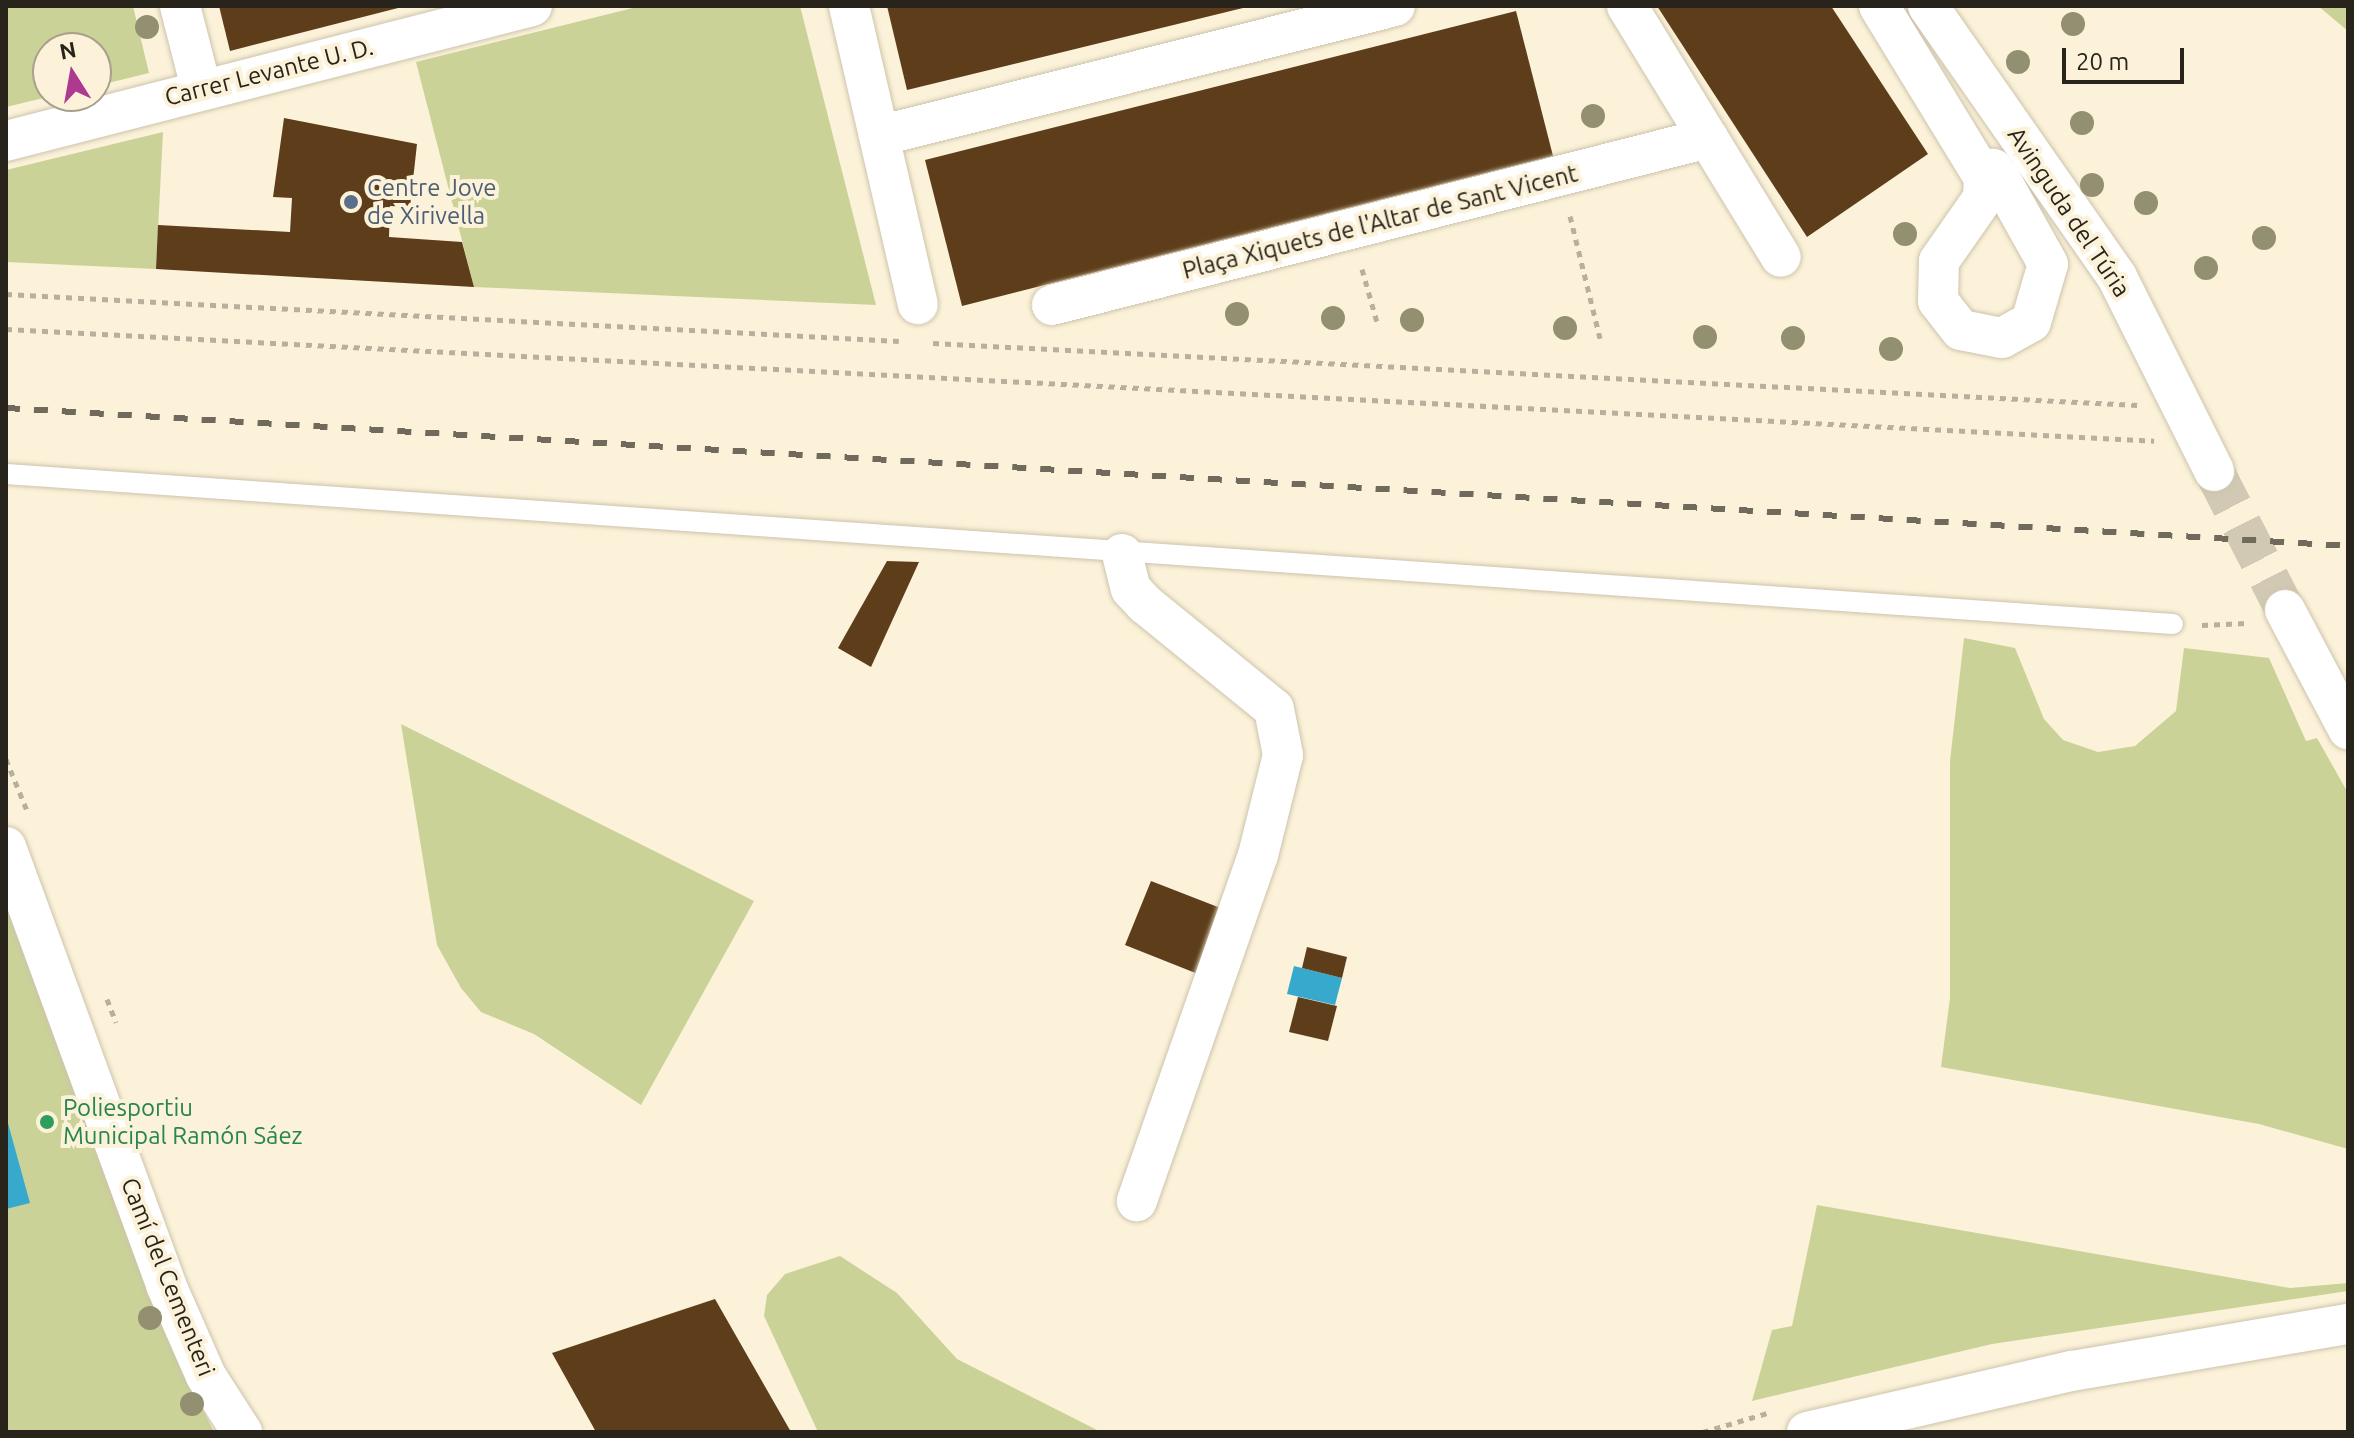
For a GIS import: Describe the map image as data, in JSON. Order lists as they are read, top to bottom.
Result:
{
  "streets": {
    "street": [
      "Carrer Levante U. D.",
      "Avinguda del Túria",
      "Plaça Xiquets de l'Altar de Sant Vicent",
      "Camí del Cementeri"
    ]
  },
  "places": ["Centre Jove de Xirivella", "Poliesportiu Municipal Ramón Sáez"],
  "scale_bar": "20 m",
  "north": "top"
}
